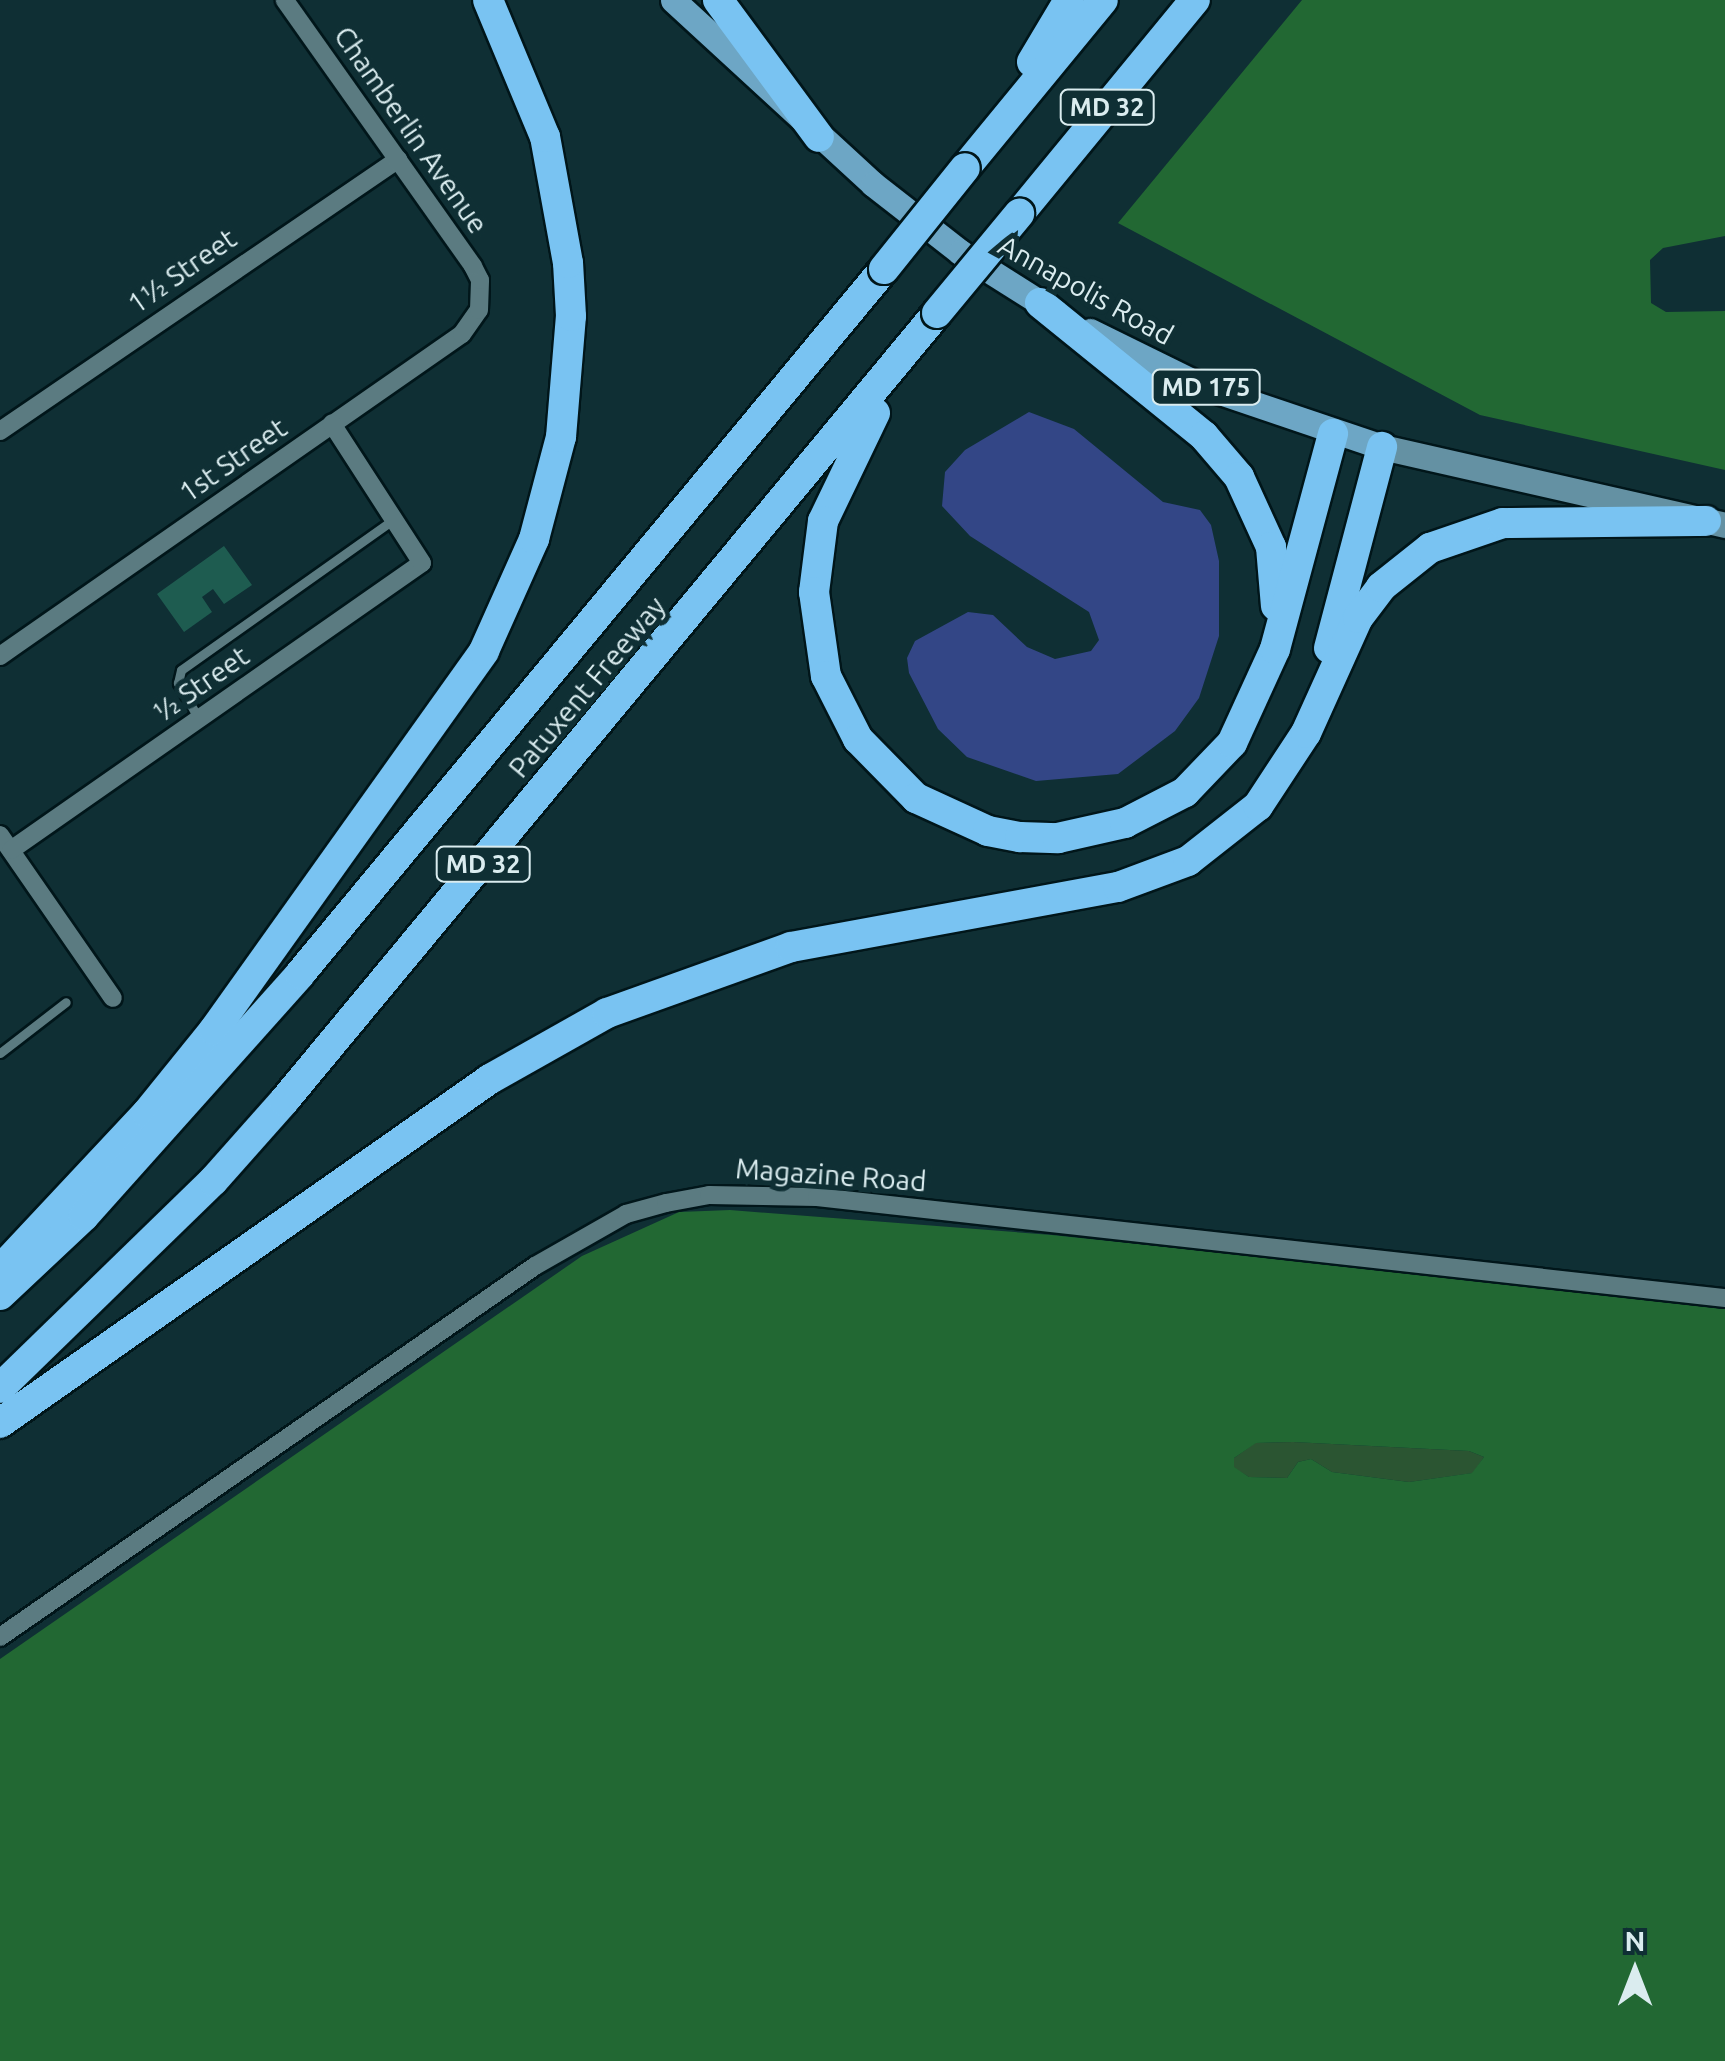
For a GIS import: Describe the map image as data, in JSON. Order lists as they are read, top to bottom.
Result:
{
  "streets": {
    "highway": ["MD 32", "Patuxent Freeway"],
    "main road": ["Annapolis Road", "MD 175"],
    "street": [
      "Chamberlin Avenue",
      "1½ Street",
      "1st Street",
      "½ Street",
      "Magazine Road"
    ]
  },
  "crossings": [
    ["Chamberlin Avenue", "1½ Street"],
    ["Chamberlin Avenue", "1st Street"]
  ],
  "north": "top"
}
